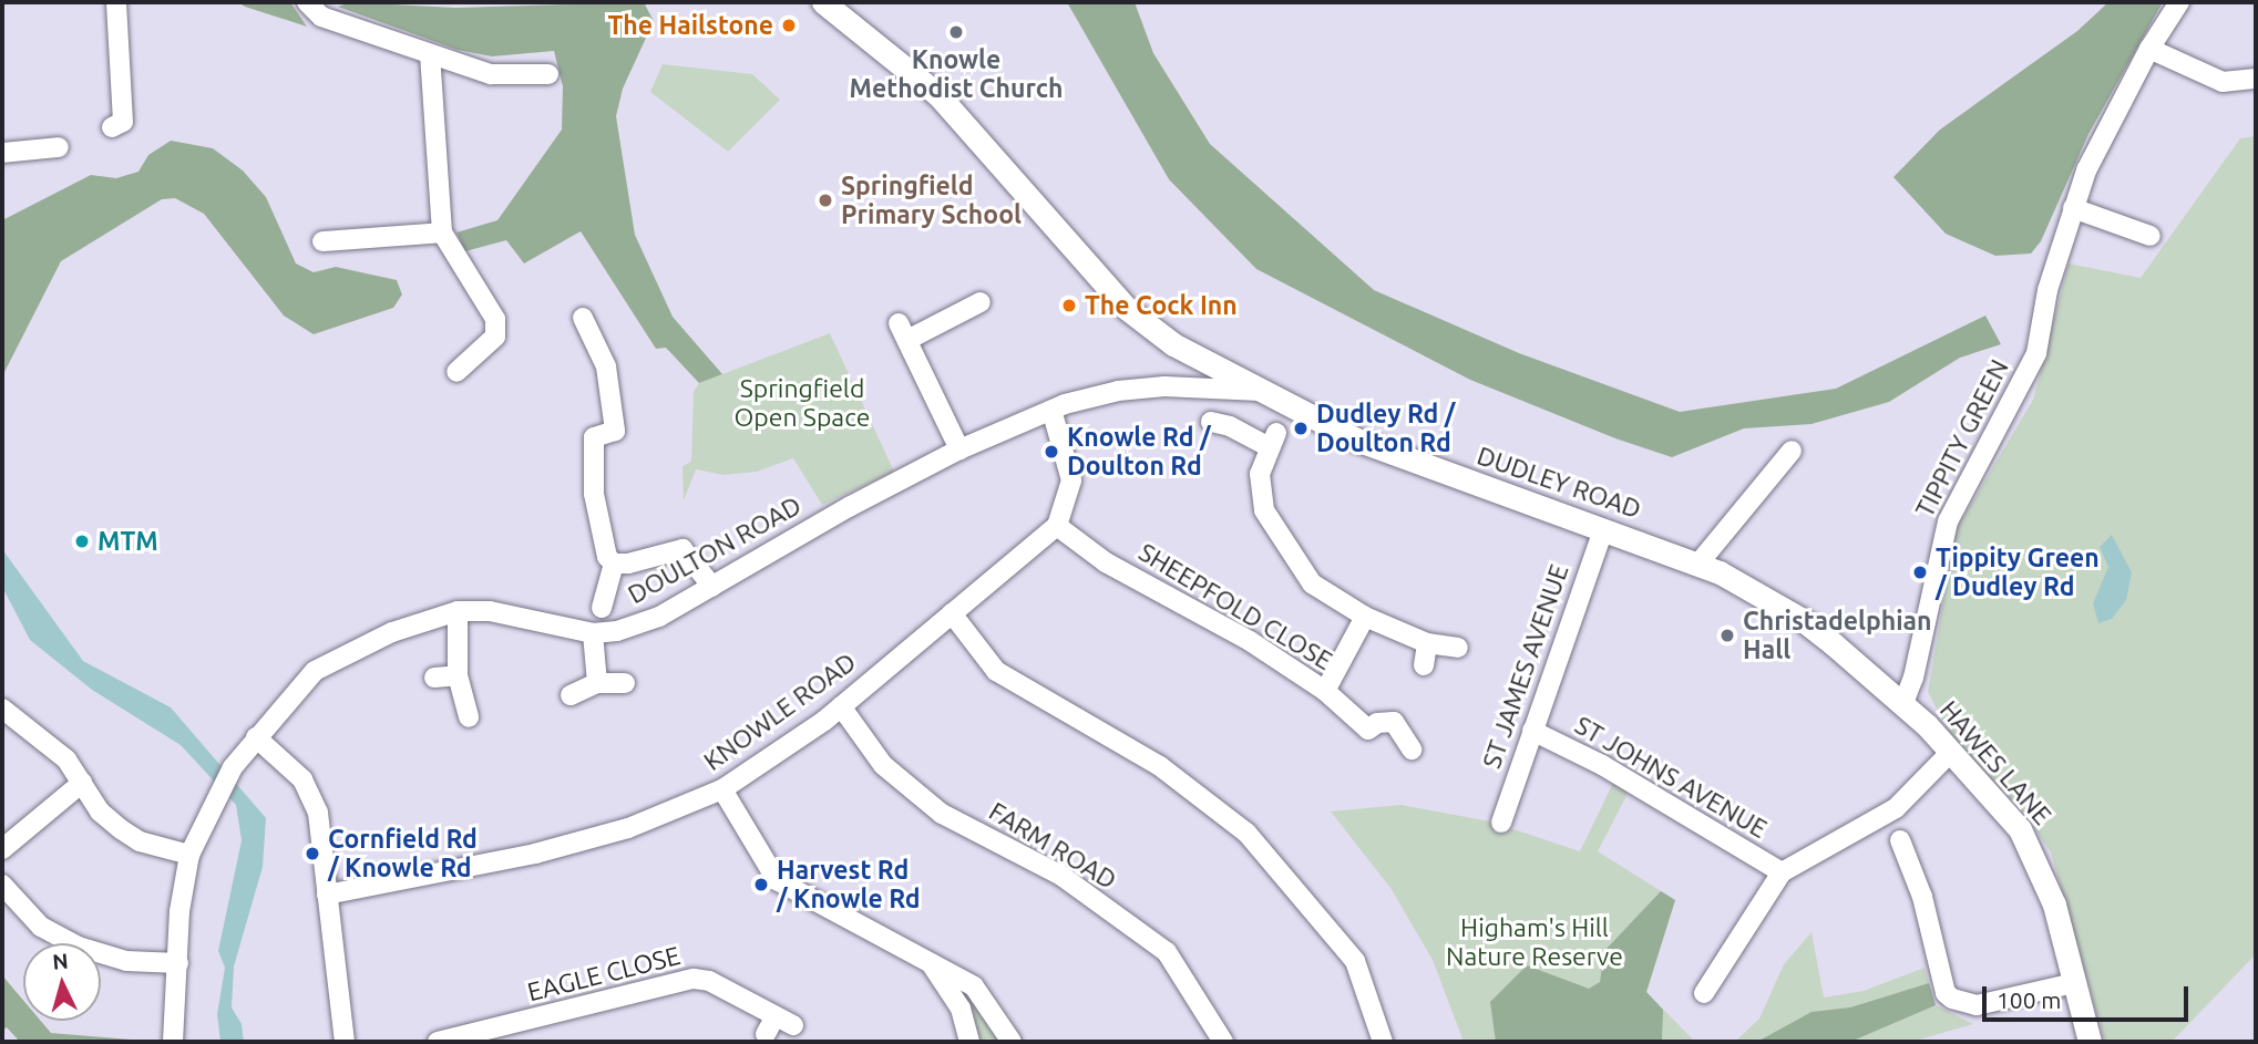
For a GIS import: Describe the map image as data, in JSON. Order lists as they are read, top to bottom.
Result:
{
  "streets": {
    "main road": ["DUDLEY ROAD", "HAWES LANE"],
    "street": [
      "TIPPITY GREEN",
      "DOULTON ROAD",
      "SHEEPFOLD CLOSE",
      "ST JAMES AVENUE",
      "KNOWLE ROAD",
      "ST JOHNS AVENUE",
      "FARM ROAD",
      "EAGLE CLOSE"
    ]
  },
  "crossings": [
    ["TIPPITY GREEN", "DUDLEY ROAD"],
    ["TIPPITY GREEN", "HAWES LANE"],
    ["DUDLEY ROAD", "DOULTON ROAD"],
    ["DUDLEY ROAD", "ST JAMES AVENUE"],
    ["DUDLEY ROAD", "HAWES LANE"],
    ["SHEEPFOLD CLOSE", "KNOWLE ROAD"],
    ["ST JAMES AVENUE", "ST JOHNS AVENUE"],
    ["KNOWLE ROAD", "FARM ROAD"]
  ],
  "parks": ["Springfield Open Space", "Higham's Hill Nature Reserve"],
  "places": [
    "The Hailstone",
    "Knowle Methodist Church",
    "Springfield Primary School",
    "The Cock Inn",
    "Dudley Rd / Doulton Rd",
    "Knowle Rd / Doulton Rd",
    "MTM",
    "Tippity Green / Dudley Rd",
    "Christadelphian Hall",
    "Cornfield Rd / Knowle Rd",
    "Harvest Rd / Knowle Rd"
  ],
  "scale_bar": "100 m",
  "north": "top"
}
